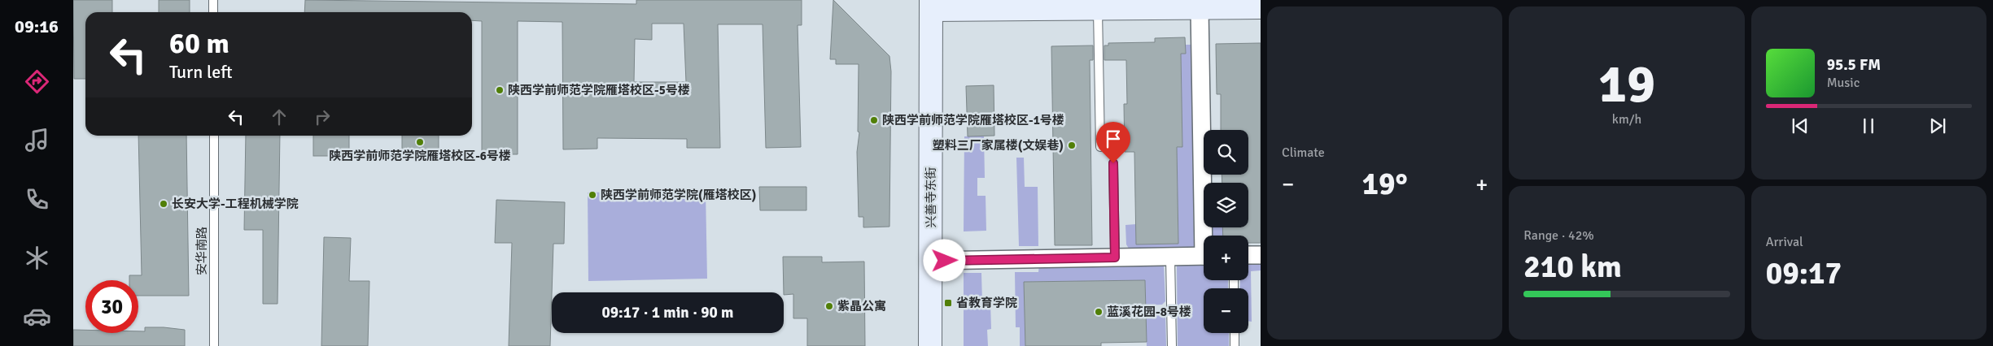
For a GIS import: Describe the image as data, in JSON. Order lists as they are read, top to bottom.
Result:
{
  "streets": {
    "street": ["兴善寺东街"],
    "lane": ["安华南路"]
  },
  "places": {
    "other": [
      "陕西学前师范学院雁塔校区-5号楼",
      "陕西学前师范学院雁塔校区-1号楼",
      "陕西学前师范学院雁塔校区-6号楼",
      "塑料三厂家属楼(文娱巷)",
      "陕西学前师范学院(雁塔校区)",
      "长安大学-工程机械学院",
      "紫晶公寓",
      "蓝溪花园-8号楼"
    ],
    "transit": ["省教育学院"]
  },
  "page": {
    "tabs": "09:16",
    "tile": [
      "Climate",
      ["19", "km/h"],
      ["Range · 42%", "210 km"],
      ["Arrival", "09:17"]
    ],
    "turn": ["60 m", "Turn left"],
    "song": ["95.5 FM", "Music"],
    "map_buttons": ["+", "−"],
    "heat": ["−", "19°", "+"],
    "limit": "30",
    "trip": "09:17 · 1 min · 90 m"
  }
}
